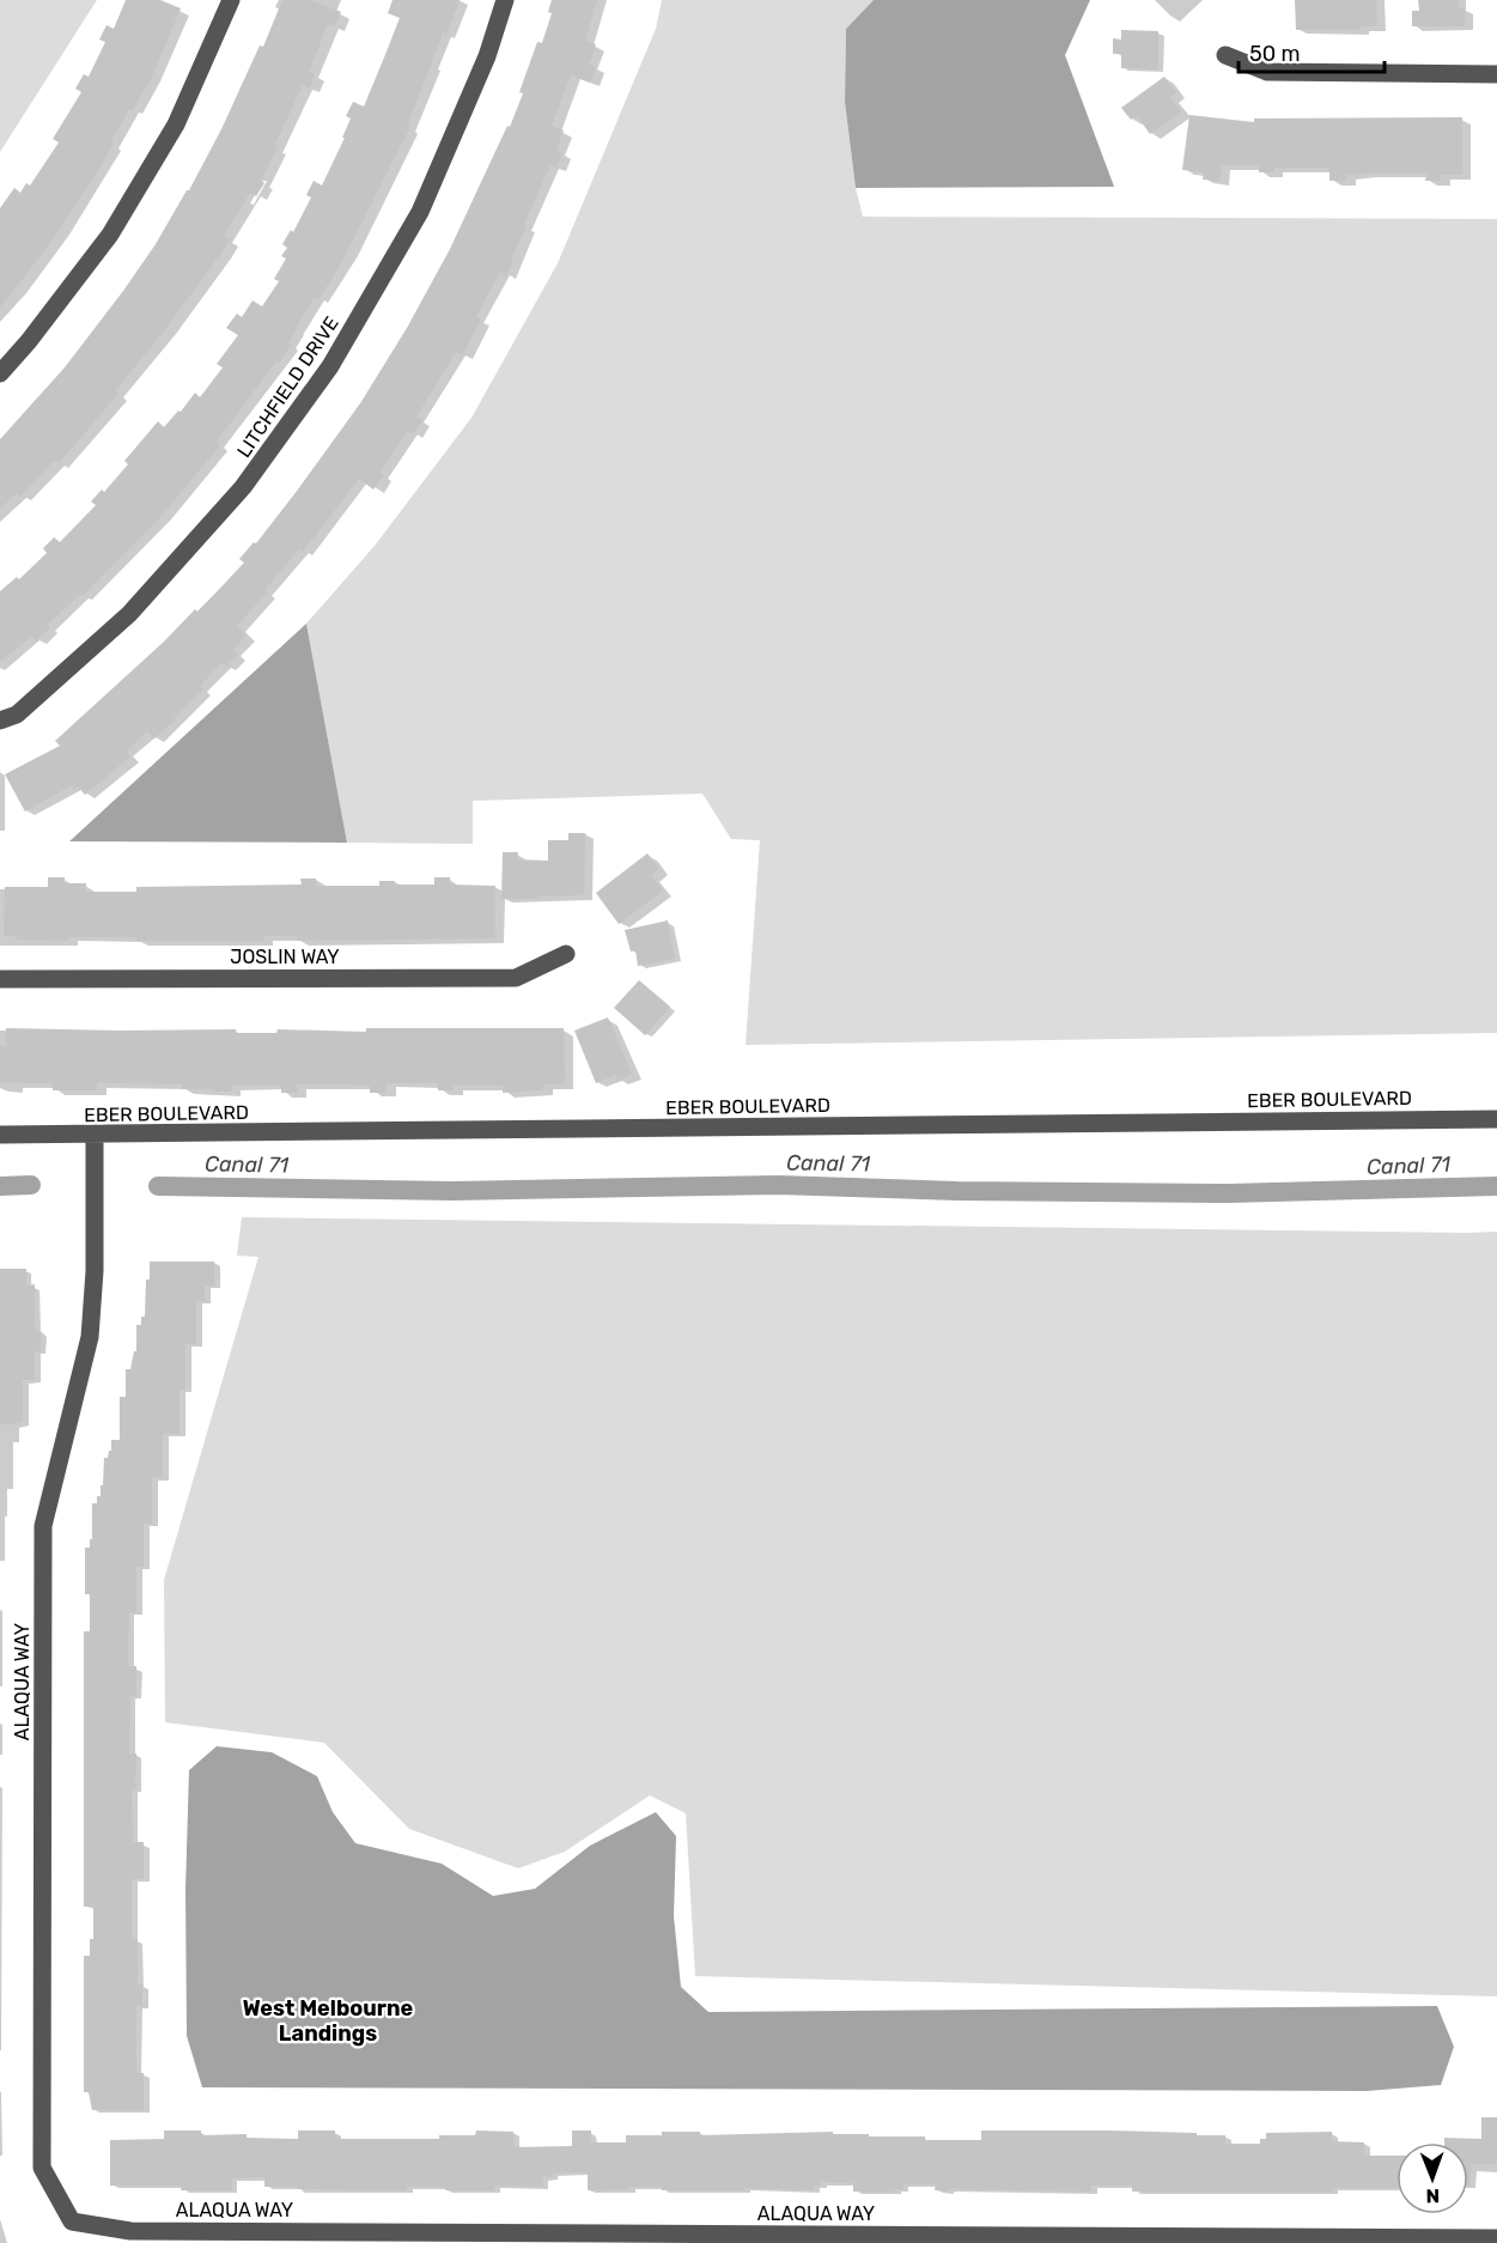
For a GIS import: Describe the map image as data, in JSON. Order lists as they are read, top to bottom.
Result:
{
  "streets": {
    "street": [
      "LITCHFIELD DRIVE",
      "JOSLIN WAY",
      "EBER BOULEVARD",
      "ALAQUA WAY"
    ]
  },
  "crossings": [
    ["EBER BOULEVARD", "ALAQUA WAY"]
  ],
  "districts": ["West Melbourne Landings"],
  "water": ["Canal 71"],
  "scale_bar": "50 m",
  "north": "bottom"
}
